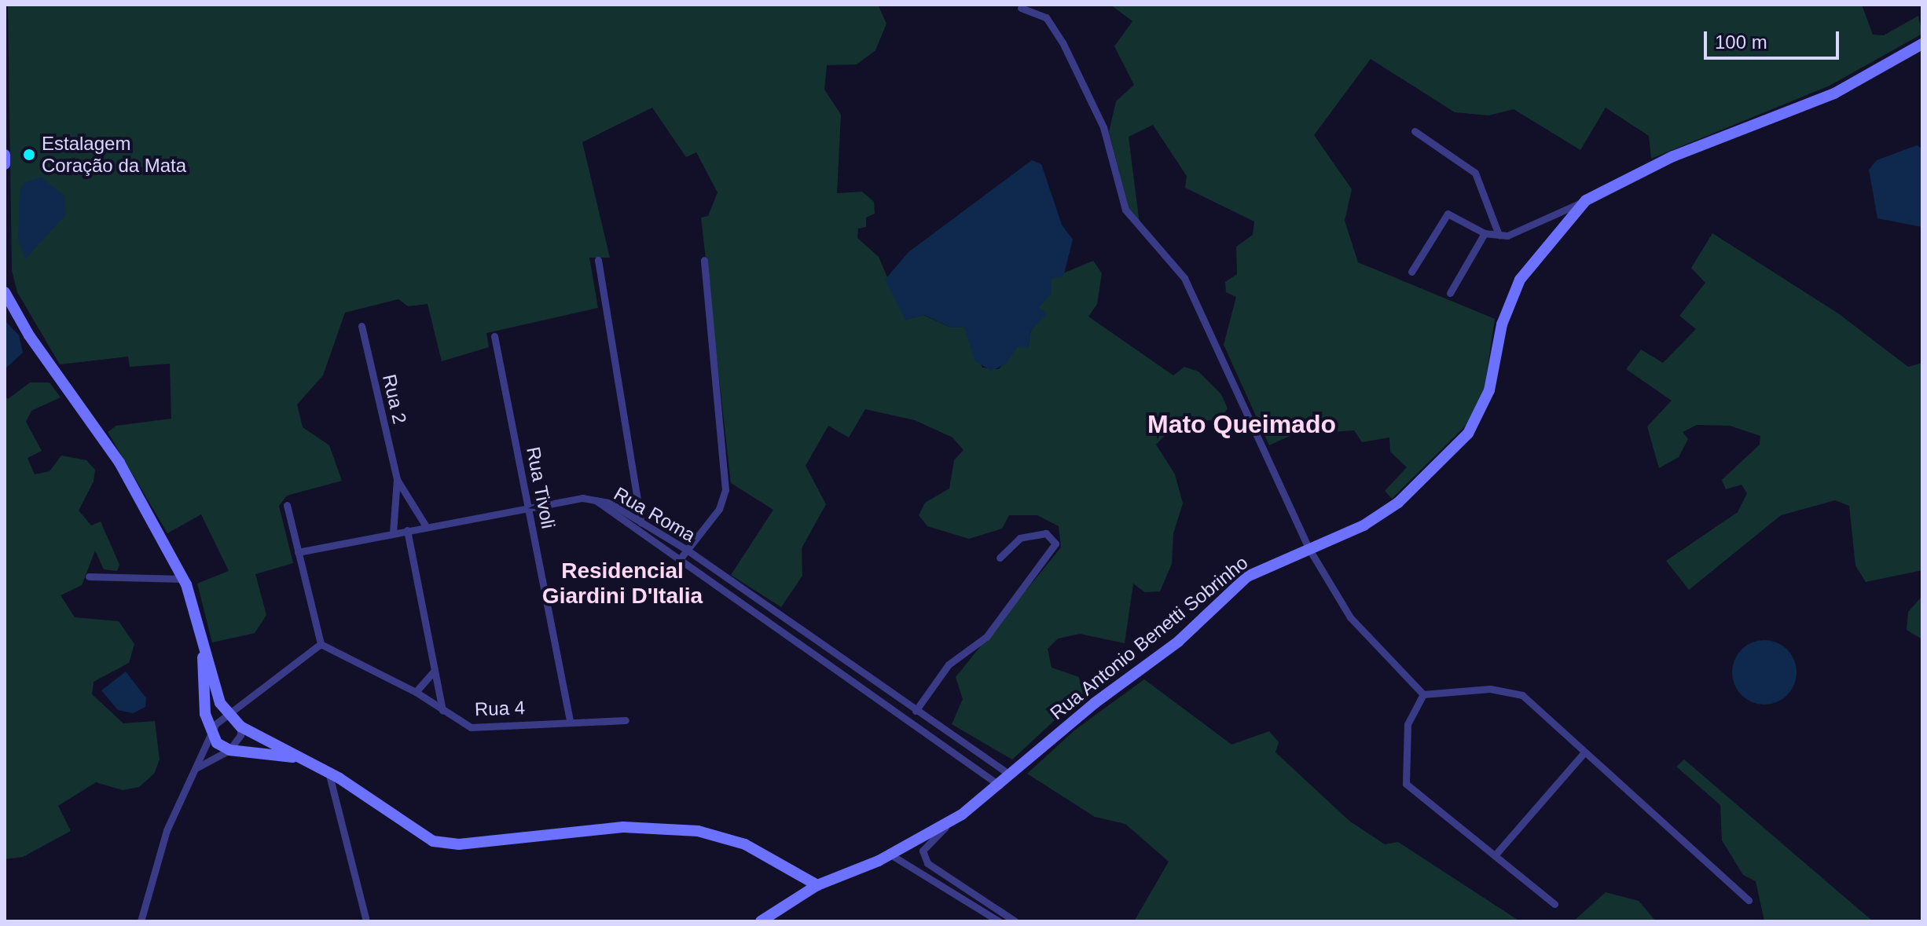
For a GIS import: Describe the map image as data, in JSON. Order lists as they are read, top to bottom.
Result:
{
  "streets": {
    "main road": ["Rua Antonio Benetti Sobrinho"],
    "street": [
      "Rua 2",
      "Rua Tivoli",
      "Rua Roma",
      "Rua 4"
    ]
  },
  "crossings": [
    ["Rua Tivoli", "Rua 4"],
    ["Rua Roma", "Rua Antonio Benetti Sobrinho"]
  ],
  "districts": ["Mato Queimado", "Residencial Giardini D'Italia"],
  "places": ["Estalagem Coração da Mata"],
  "scale_bar": "100 m"
}
